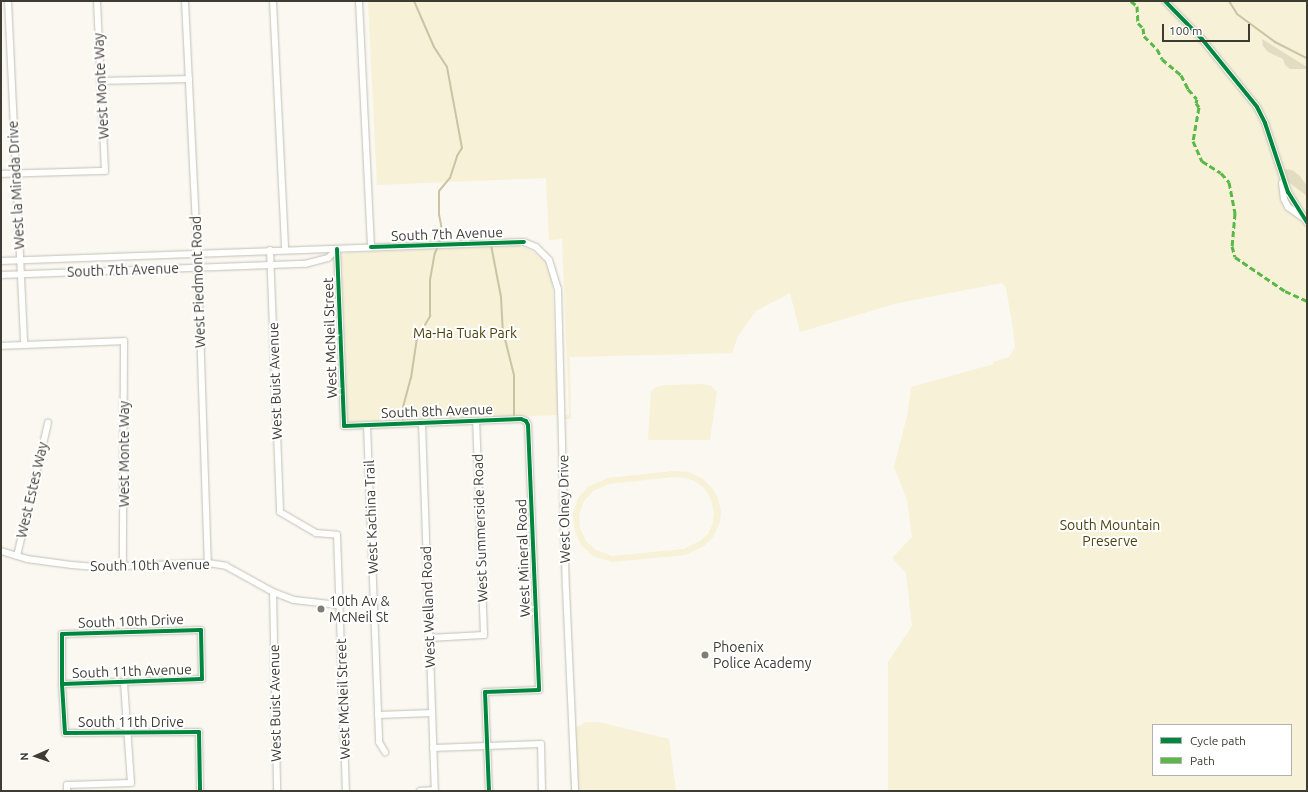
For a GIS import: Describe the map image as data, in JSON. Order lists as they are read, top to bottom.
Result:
{
  "streets": {
    "street": [
      "West Monte Way",
      "West la Mirada Drive",
      "South 7th Avenue",
      "West Piedmont Road",
      "West McNeil Street",
      "West Buist Avenue",
      "South 8th Avenue",
      "West Estes Way",
      "West Olney Drive",
      "West Kachina Trail",
      "West Summerside Road",
      "West Mineral Road",
      "South 10th Avenue",
      "West Welland Road",
      "South 10th Drive",
      "South 11th Avenue",
      "South 11th Drive"
    ]
  },
  "crossings": [
    ["West Monte Way", "West la Mirada Drive"],
    ["West Monte Way", "South 10th Avenue"],
    ["West la Mirada Drive", "South 7th Avenue"],
    ["South 7th Avenue", "West Piedmont Road"],
    ["South 7th Avenue", "West McNeil Street"],
    ["South 7th Avenue", "West Buist Avenue"],
    ["South 7th Avenue", "West Olney Drive"],
    ["West Piedmont Road", "South 10th Avenue"],
    ["West McNeil Street", "West Buist Avenue"],
    ["West McNeil Street", "South 8th Avenue"],
    ["West McNeil Street", "South 10th Avenue"],
    ["West Buist Avenue", "South 10th Avenue"],
    ["South 8th Avenue", "West Kachina Trail"],
    ["South 8th Avenue", "West Summerside Road"],
    ["South 8th Avenue", "West Mineral Road"],
    ["South 8th Avenue", "West Welland Road"],
    ["West Estes Way", "South 10th Avenue"],
    ["West Summerside Road", "West Welland Road"],
    ["South 10th Drive", "South 11th Avenue"],
    ["South 10th Drive", "South 11th Drive"],
    ["South 11th Avenue", "South 11th Drive"]
  ],
  "parks": ["Ma-Ha Tuak Park", "South Mountain Preserve"],
  "places": ["10th Av & McNeil St", "Phoenix Police Academy"],
  "legend": ["Cycle path", "Path"],
  "scale_bar": "100 m",
  "north": "left"
}
